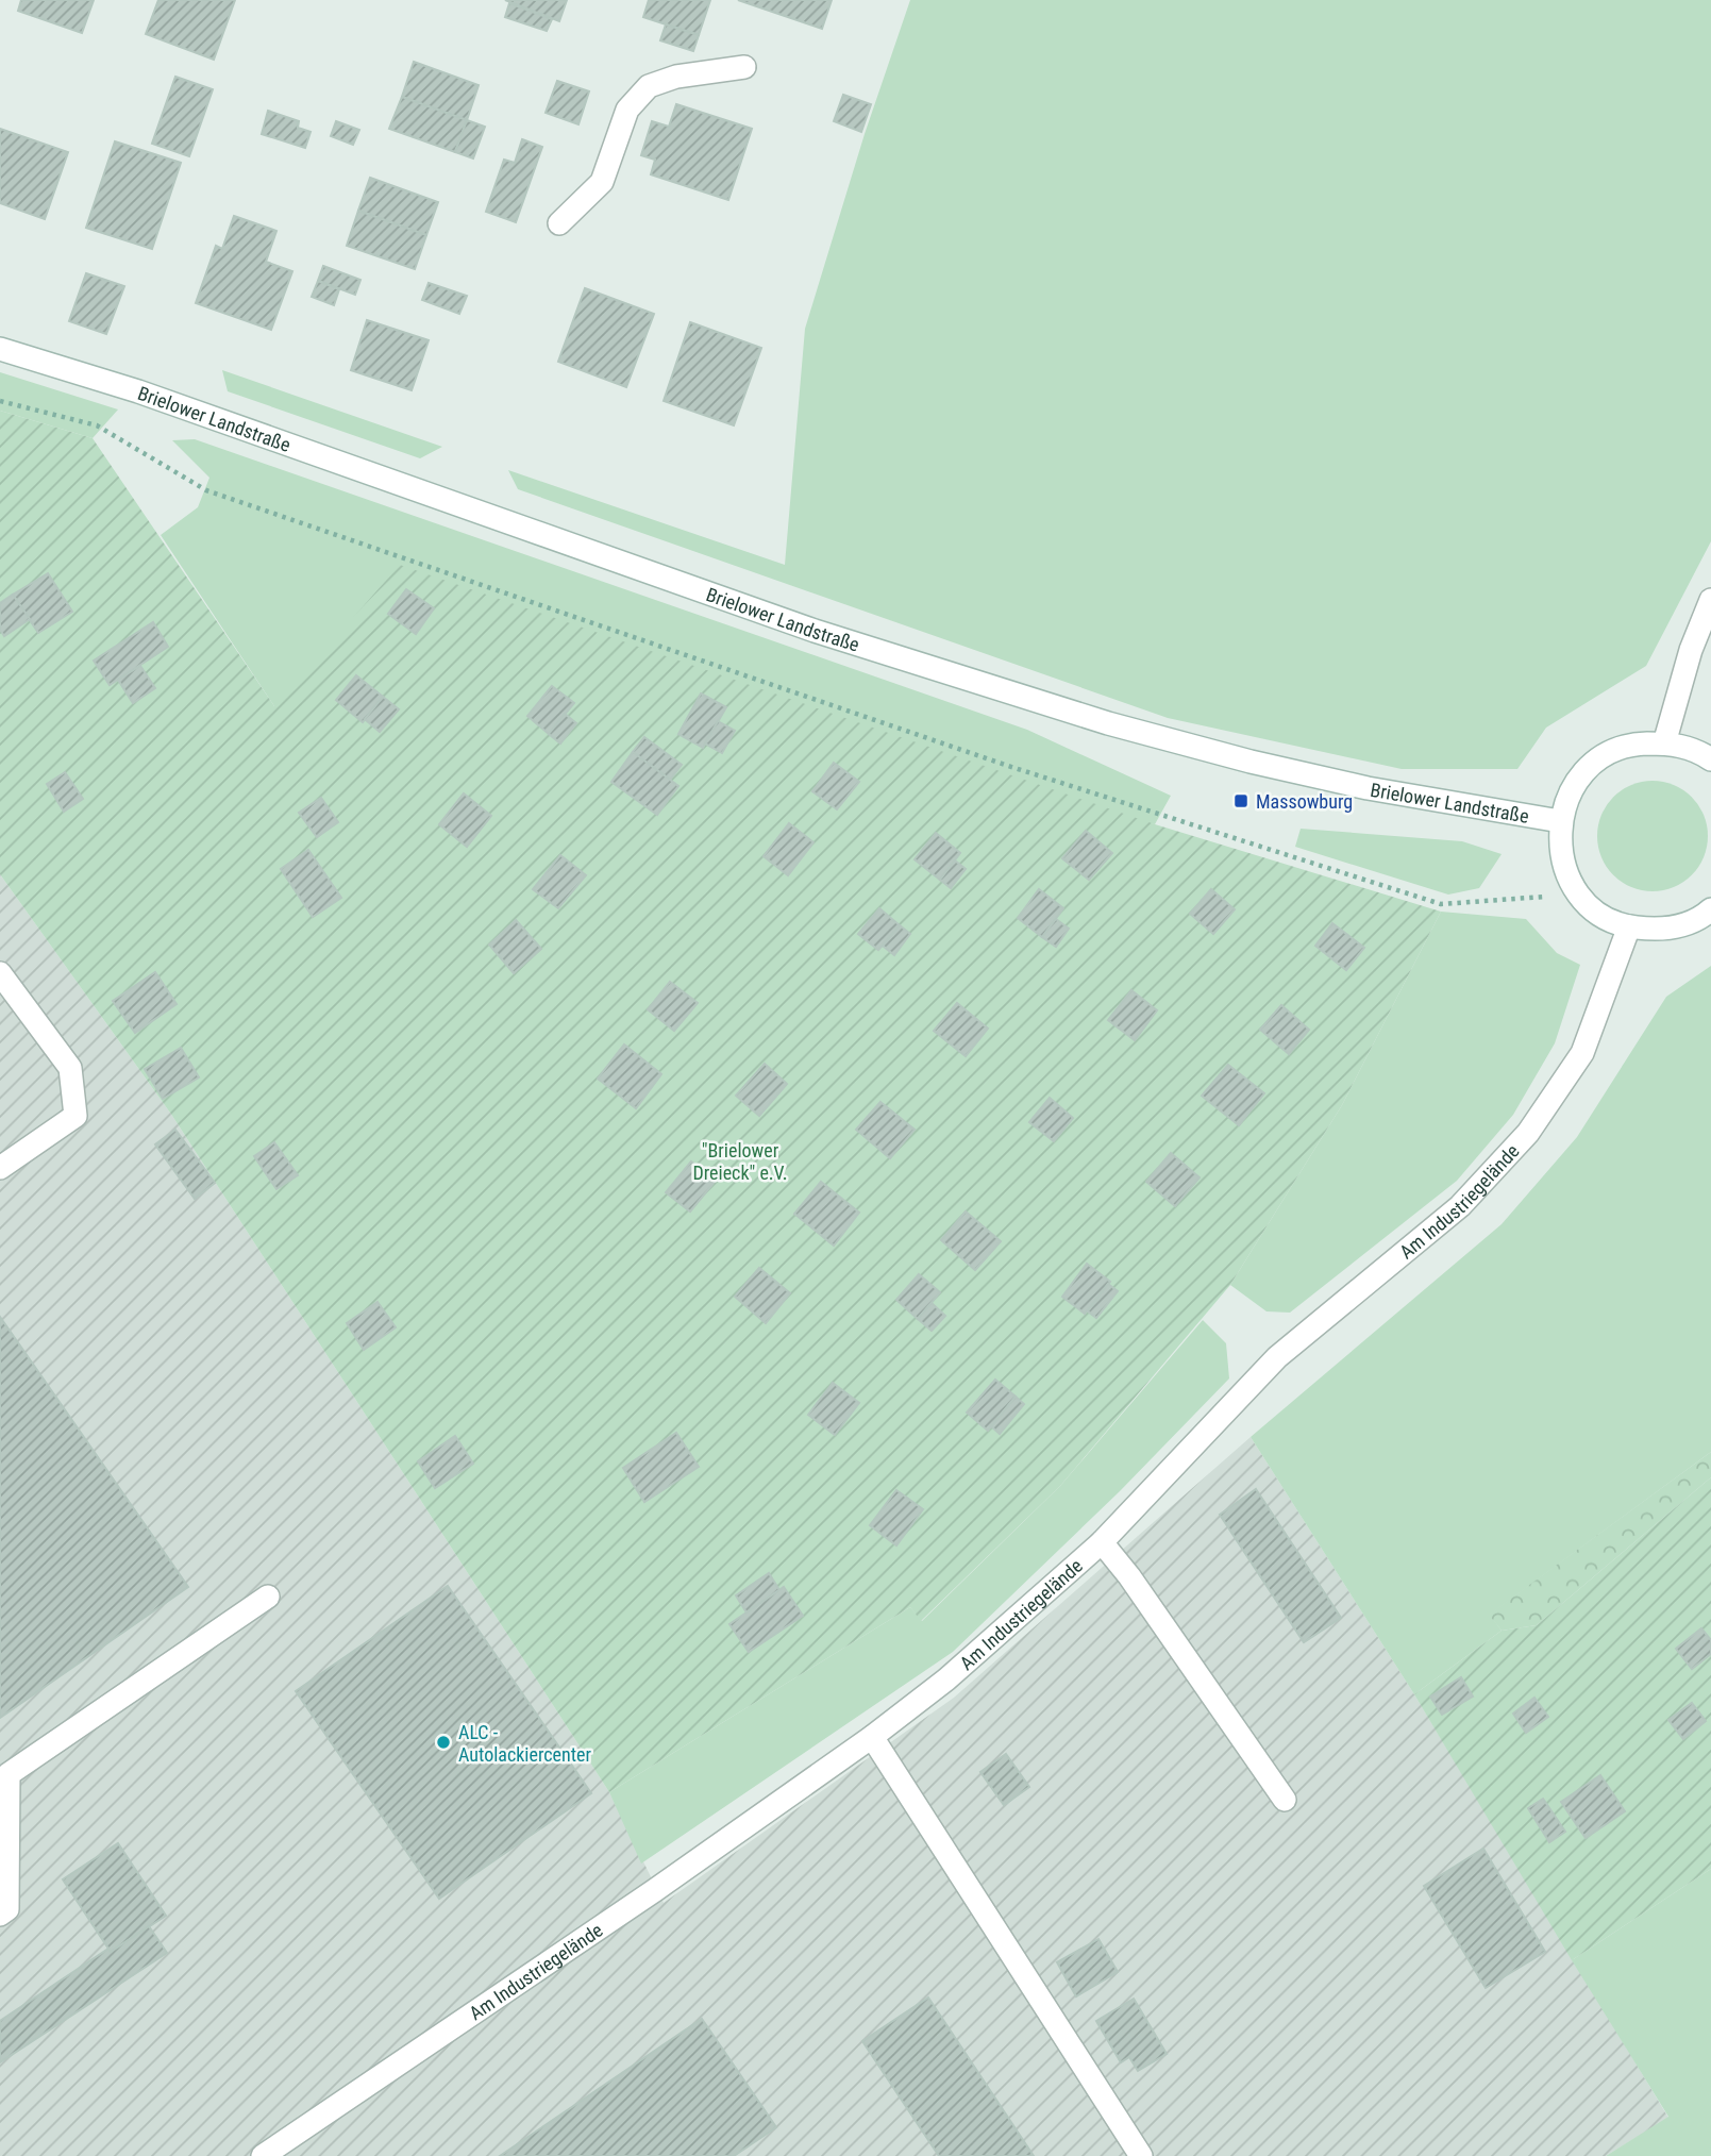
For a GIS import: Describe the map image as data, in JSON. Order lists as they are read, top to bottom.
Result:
{
  "streets": {
    "main road": ["Brielower Landstraße", "Am Industriegelände"]
  },
  "parks": ["\"Brielower Dreieck\" e.V."],
  "places": {
    "transit": ["Massowburg"],
    "other": ["ALC - Autolackiercenter"]
  }
}
